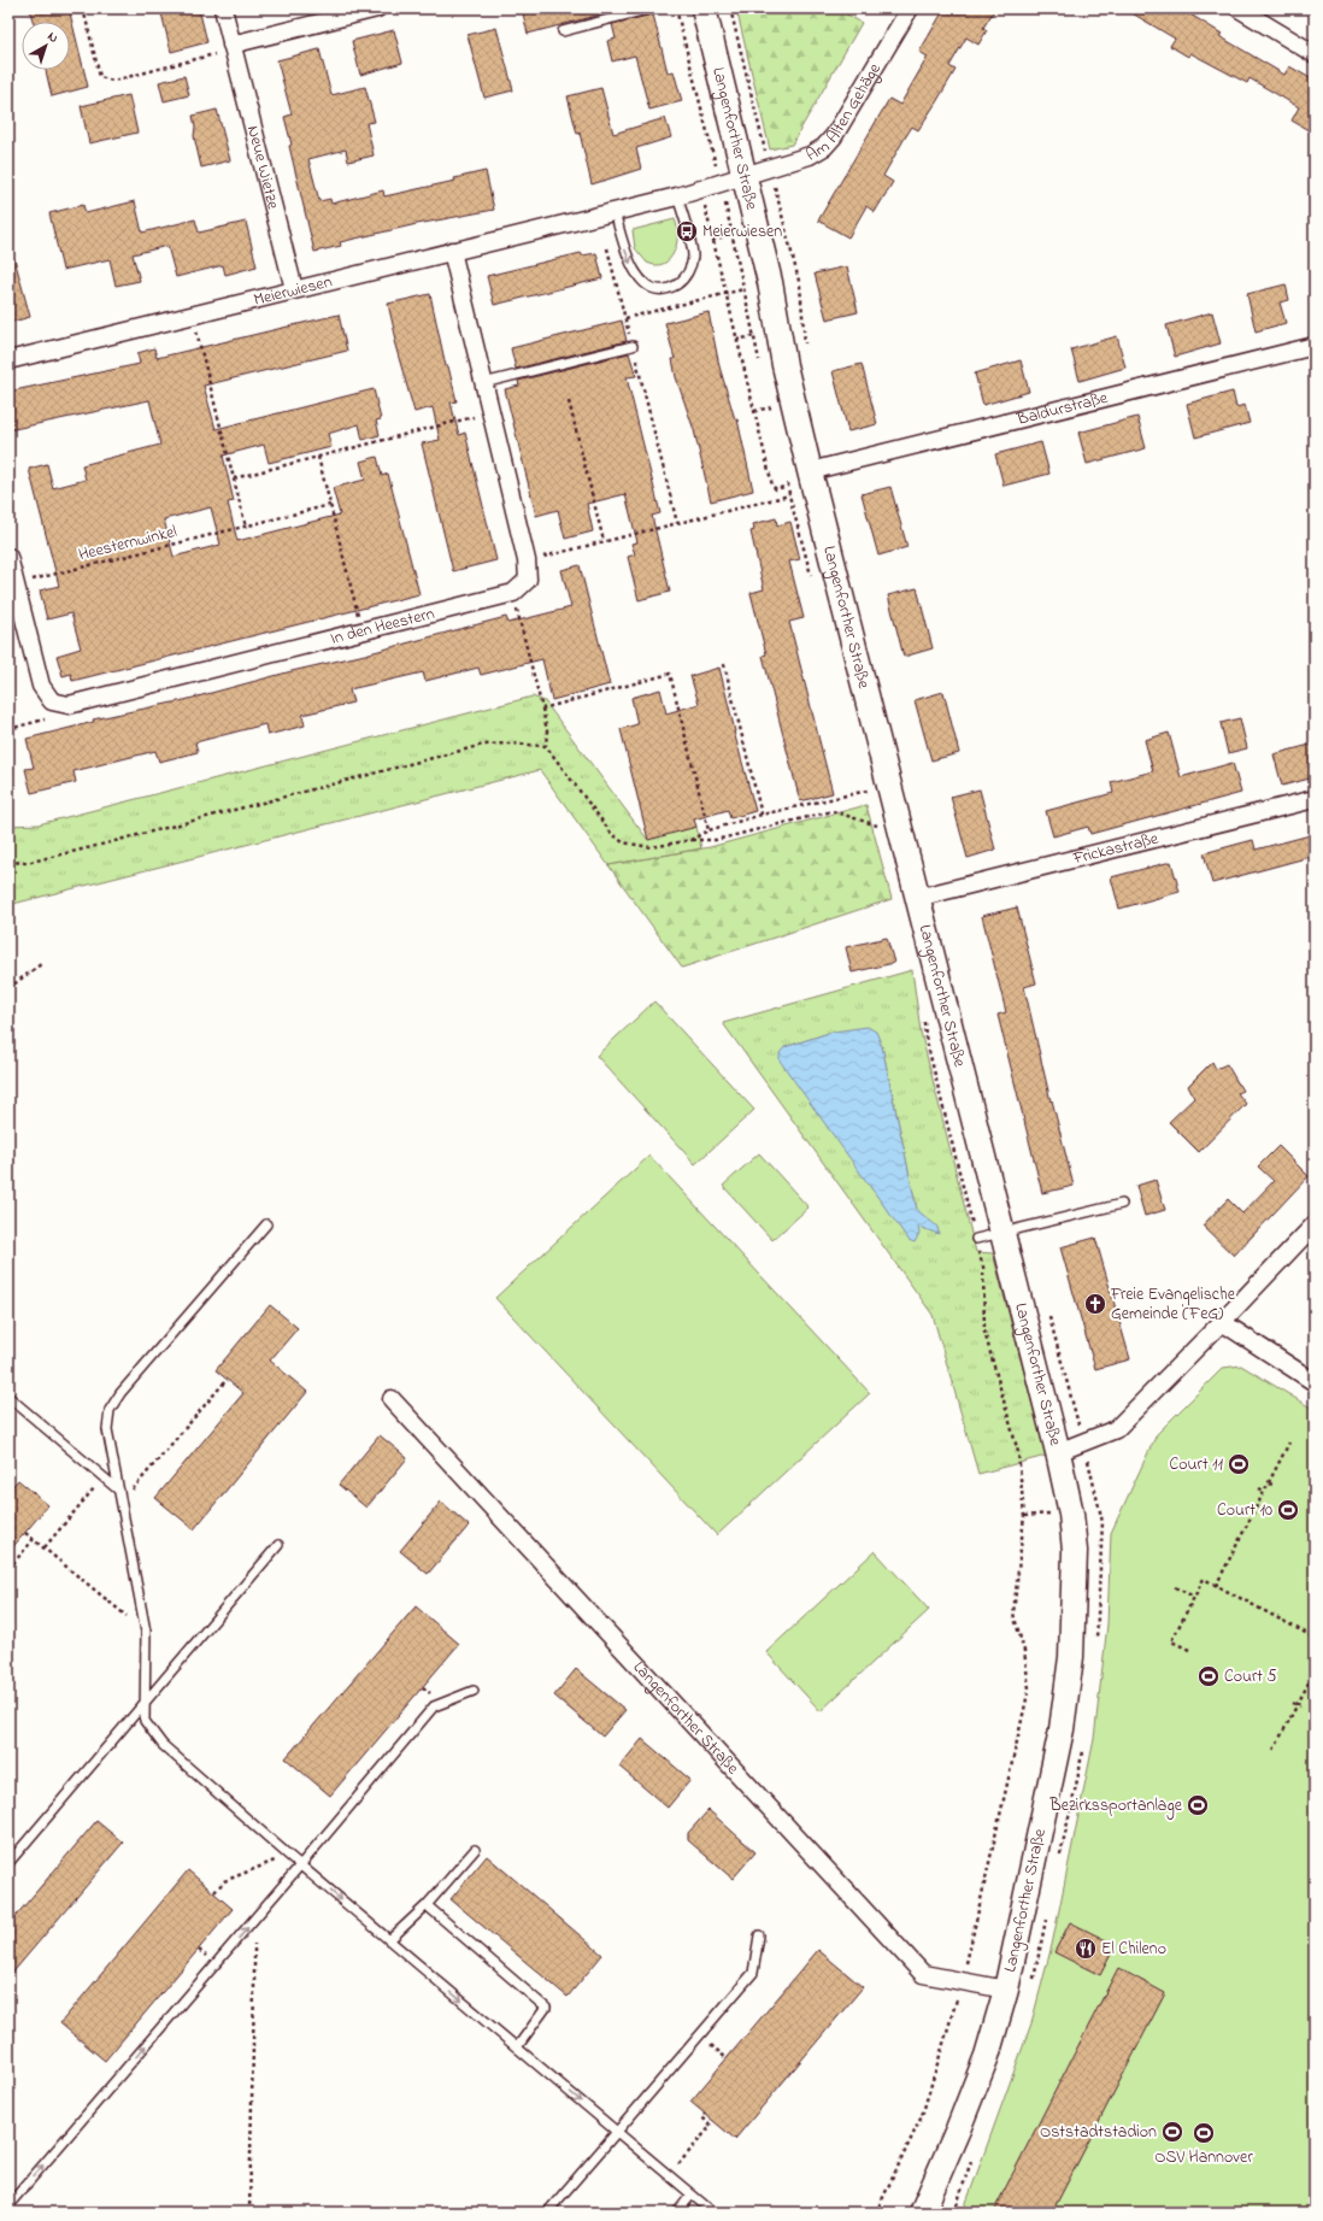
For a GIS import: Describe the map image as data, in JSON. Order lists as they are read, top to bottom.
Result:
{
  "streets": {
    "main road": ["Langenforther Straße"],
    "street": [
      "Am Alten Gehäge",
      "Neue Wietze",
      "Meierwiesen",
      "Baldurstraße",
      "In den Heestern",
      "Frickastraße"
    ],
    "path": ["Heesternwinkel"]
  },
  "crossings": [
    ["Am Alten Gehäge", "Langenforther Straße"],
    ["Am Alten Gehäge", "Meierwiesen"],
    ["Langenforther Straße", "Meierwiesen"],
    ["Langenforther Straße", "Baldurstraße"],
    ["Langenforther Straße", "Frickastraße"],
    ["Neue Wietze", "Meierwiesen"]
  ],
  "places": {
    "bus stop": ["Meierwiesen"],
    "church": ["Freie Evangelische Gemeinde (FeG)"],
    "sports": [
      "Court 11",
      "Court 10",
      "Court 5",
      "Bezirkssportanlage",
      "Oststadtstadion",
      "OSV Hannover"
    ],
    "restaurant": ["El Chileno"]
  },
  "north": "top right"
}
